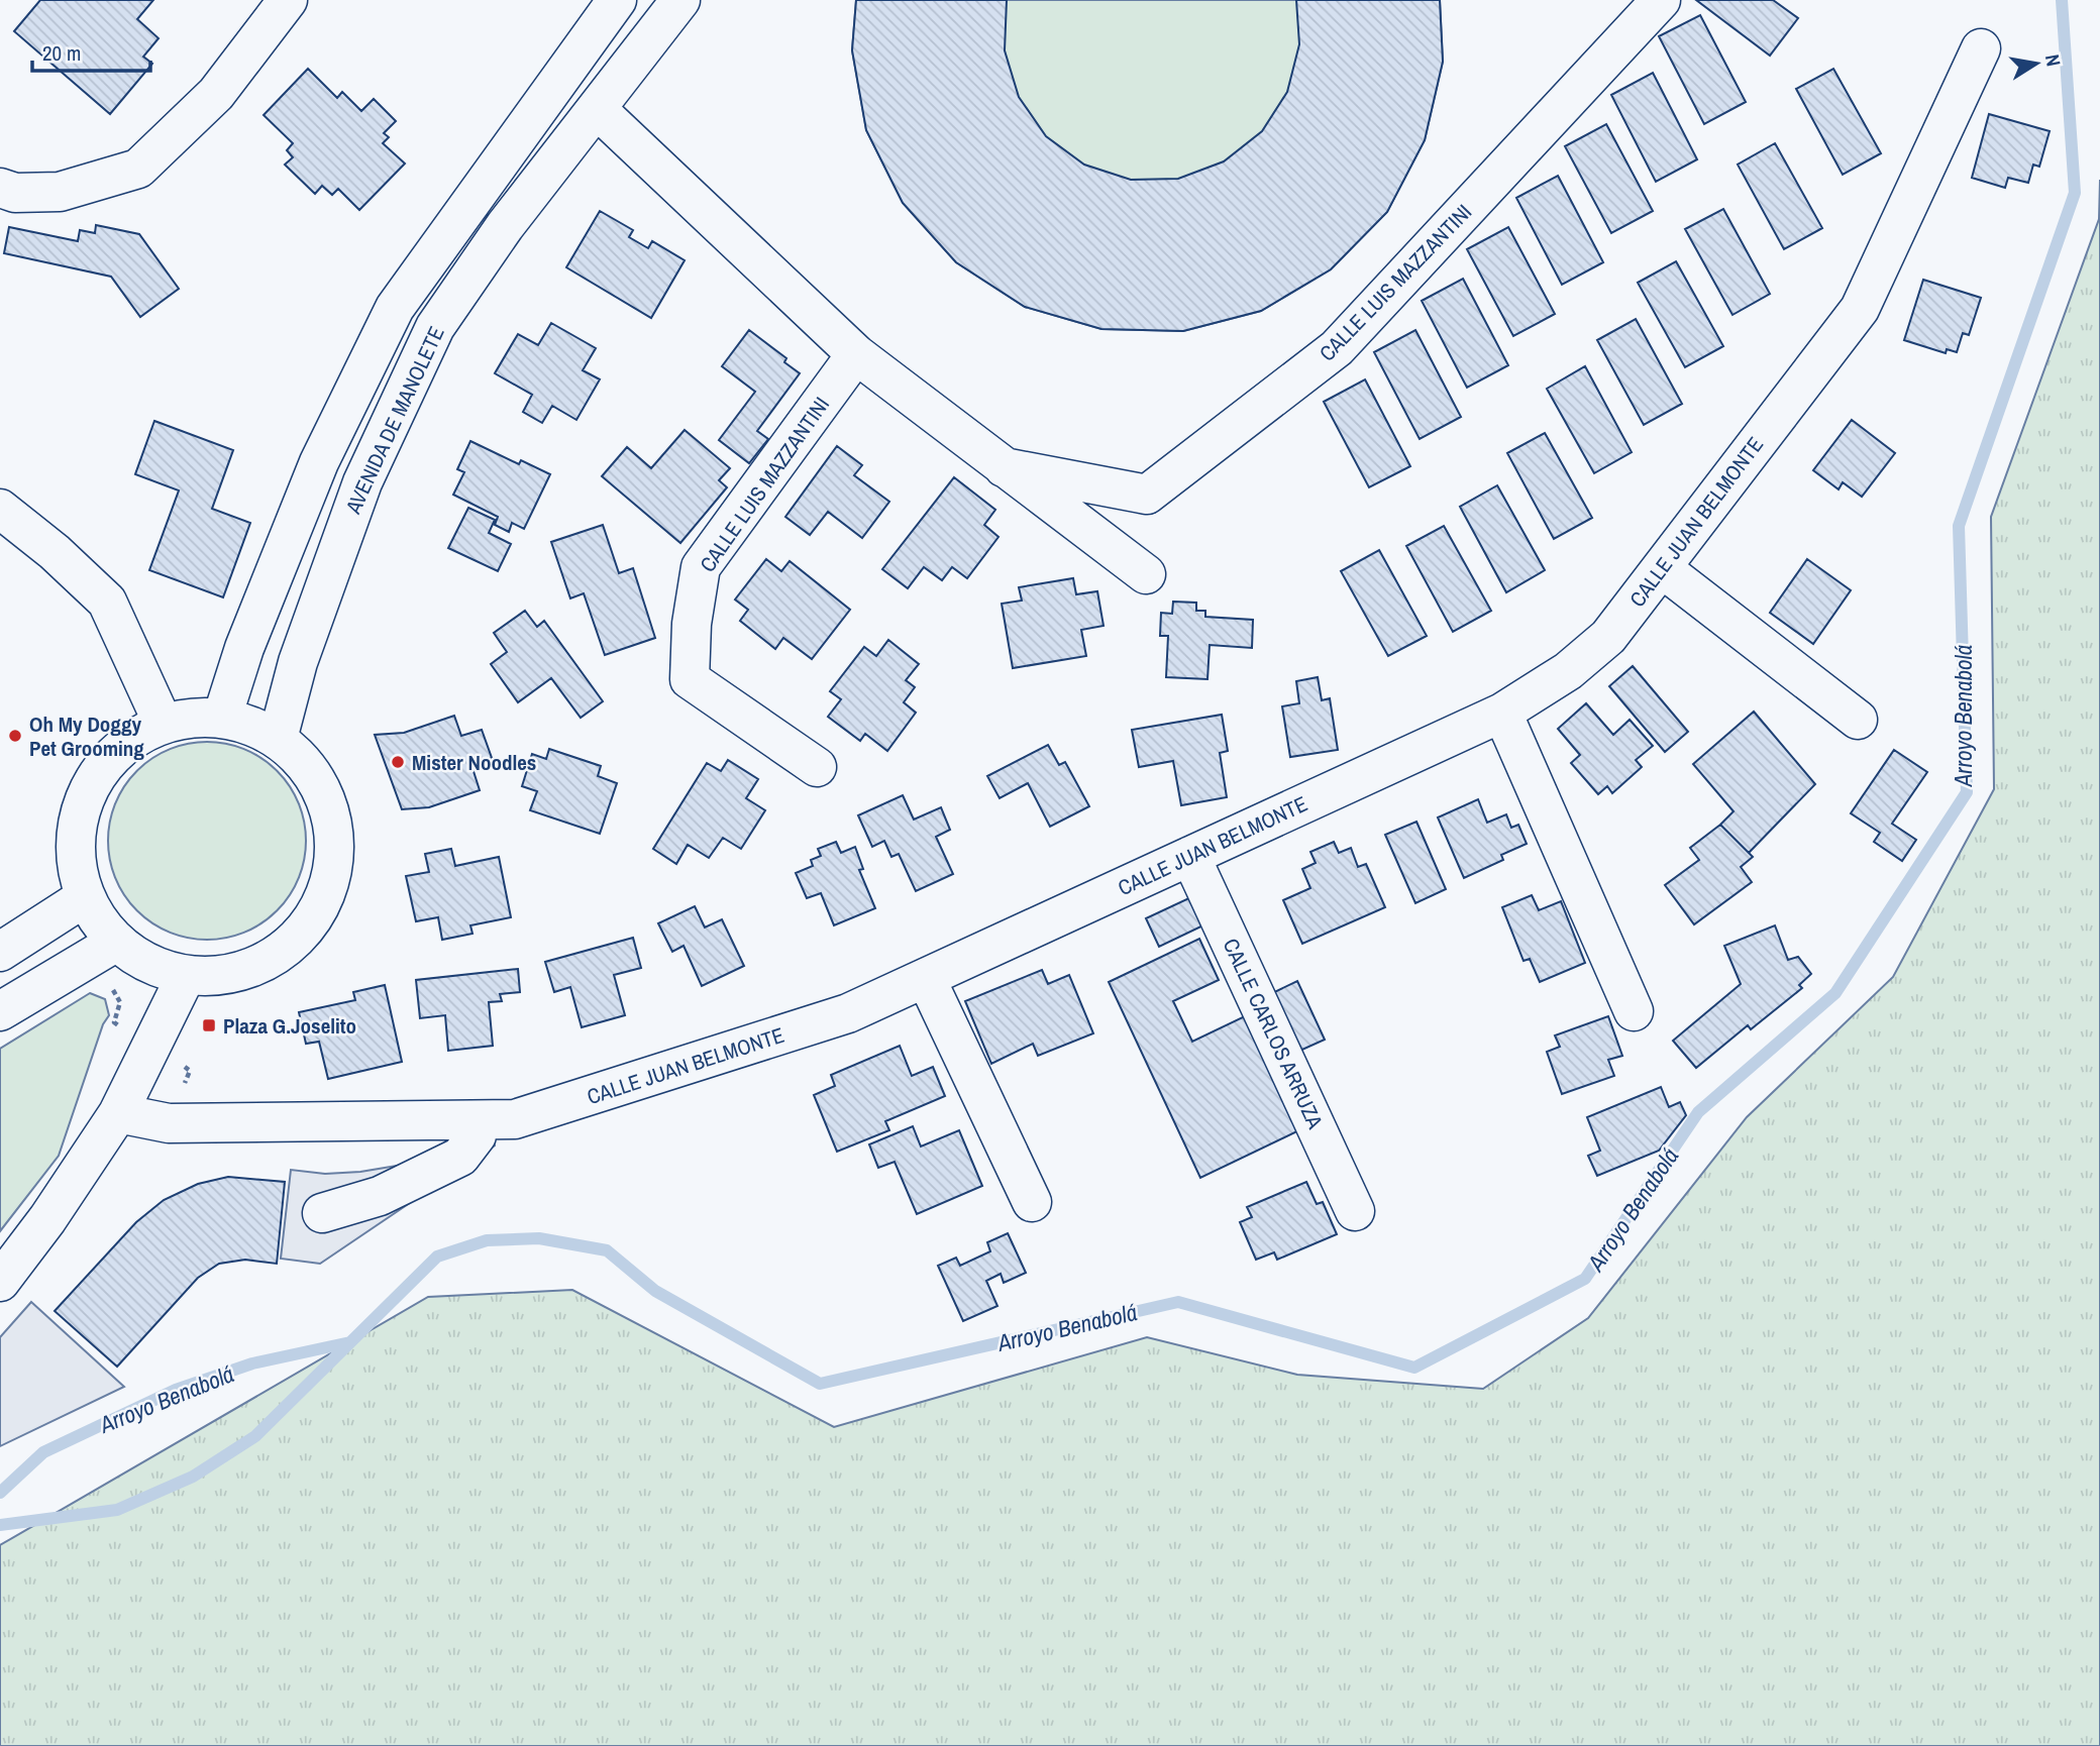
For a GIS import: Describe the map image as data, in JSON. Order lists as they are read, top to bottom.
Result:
{
  "streets": {
    "main road": [
      "CALLE LUIS MAZZANTINI",
      "AVENIDA DE MANOLETE",
      "CALLE JUAN BELMONTE",
      "CALLE CARLOS ARRUZA"
    ]
  },
  "crossings": [
    ["CALLE LUIS MAZZANTINI", "AVENIDA DE MANOLETE"],
    ["CALLE JUAN BELMONTE", "CALLE CARLOS ARRUZA"]
  ],
  "water": ["Arroyo Benabolá"],
  "places": {
    "other": ["Oh My Doggy Pet Grooming", "Mister Noodles"],
    "transit": ["Plaza G.Joselito"]
  },
  "scale_bar": "20 m",
  "north": "right"
}
